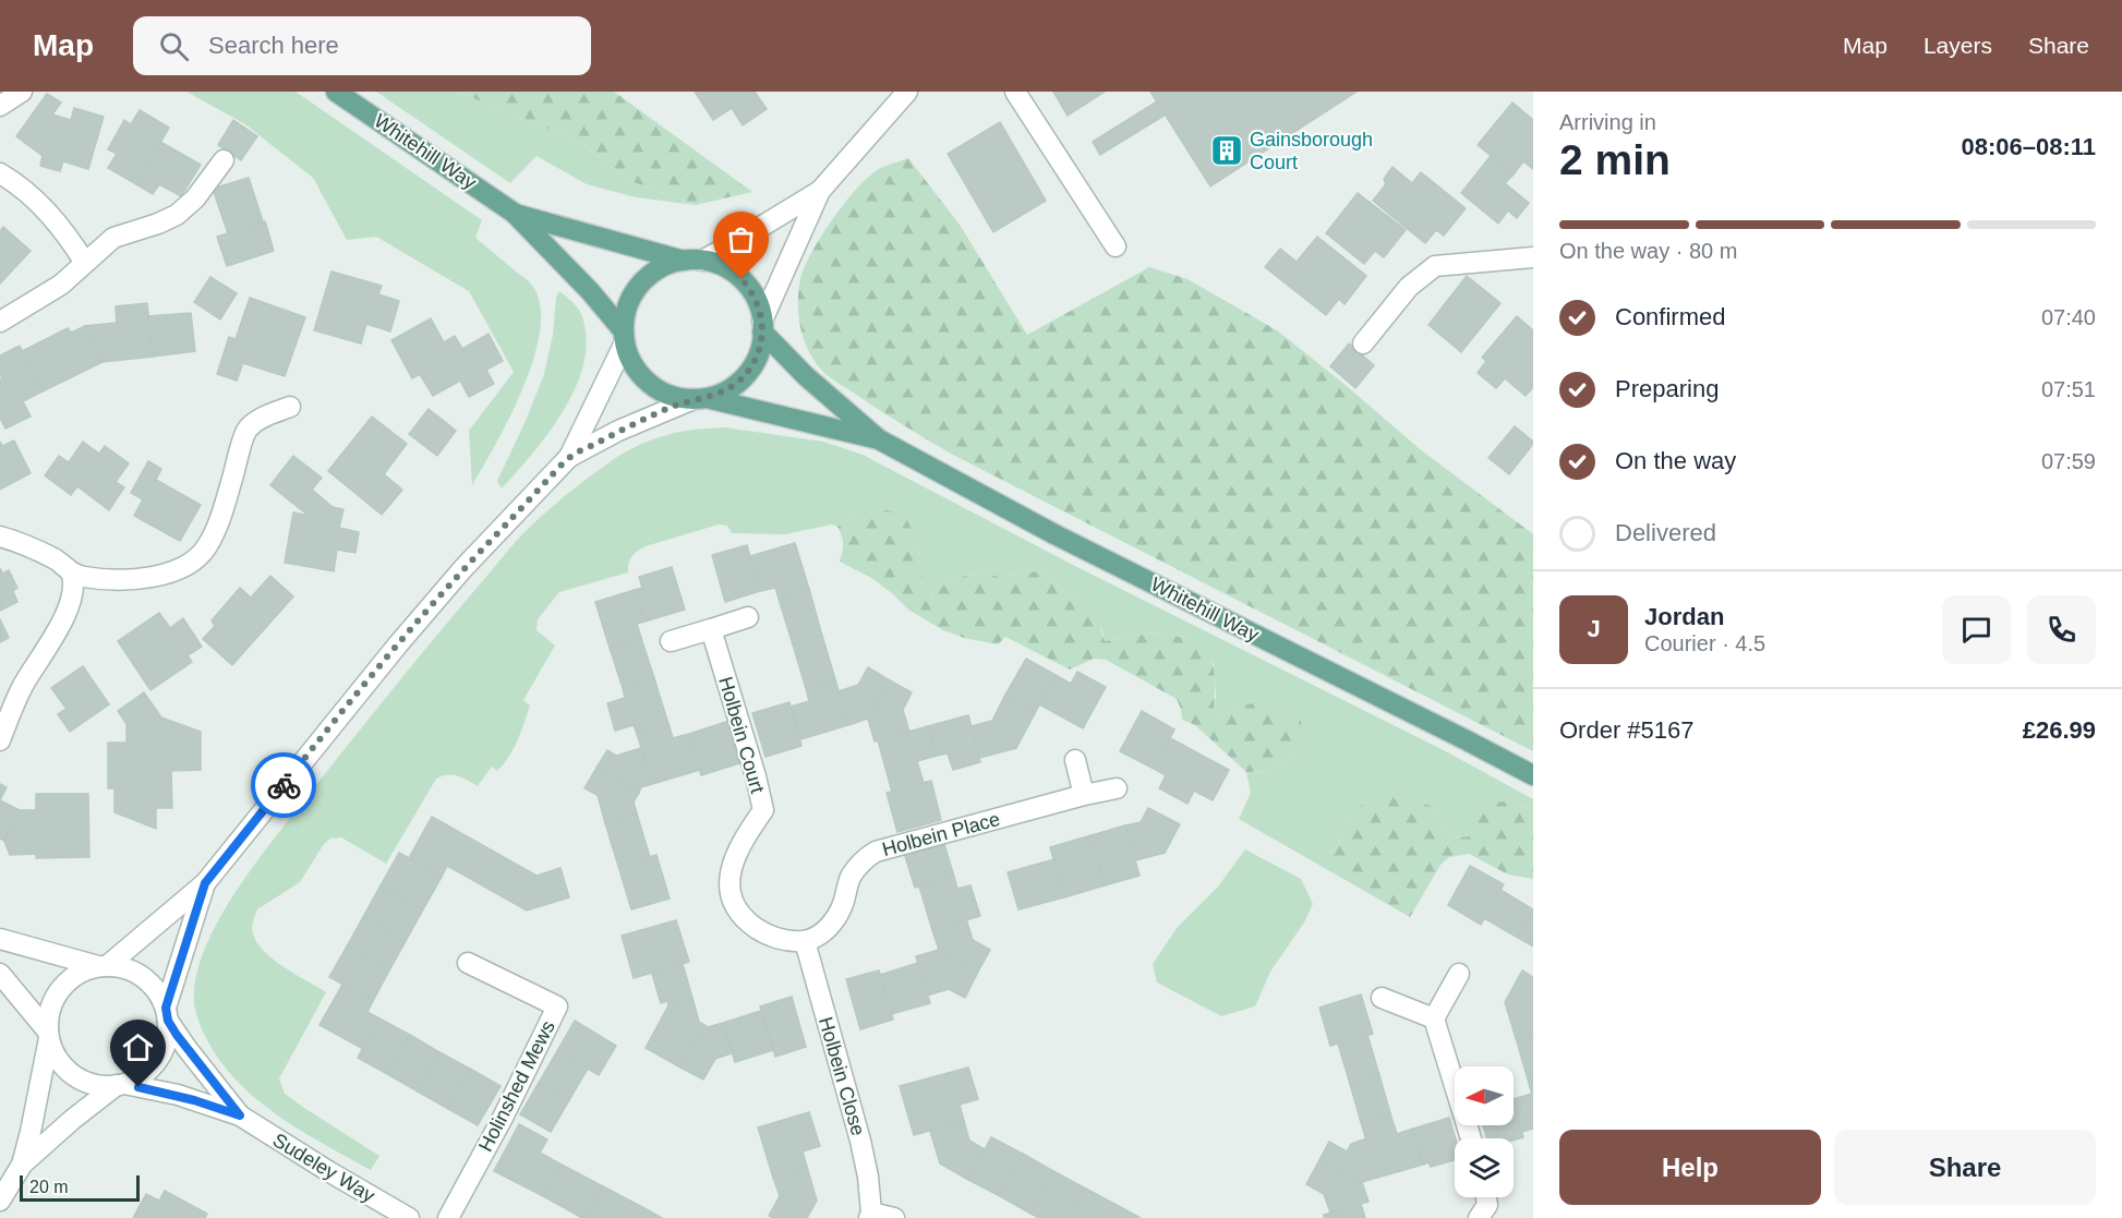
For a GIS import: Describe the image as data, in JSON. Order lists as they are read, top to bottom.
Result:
{
  "streets": {
    "main road": ["Whitehill Way"],
    "street": [
      "Holbein Court",
      "Holbein Place",
      "Holbein Close",
      "Holinshed Mews",
      "Sudeley Way"
    ]
  },
  "crossings": [
    ["Holbein Court", "Holbein Place"],
    ["Holbein Court", "Holbein Close"],
    ["Holbein Place", "Holbein Close"]
  ],
  "places": {
    "building": ["Gainsborough Court"]
  },
  "scale_bar": "20 m",
  "north": "left",
  "page": {
    "header": "Map",
    "search": "Search here",
    "nav": ["Map", "Layers", "Share"],
    "heading": ["2 min", "Arriving in", "08:06–08:11"],
    "panel": [
      "Jordan",
      "Courier · 4.5",
      "Order #5167",
      "£26.99"
    ],
    "bar": "On the way · 80 m",
    "list": [
      ["Confirmed", "07:40"],
      ["Preparing", "07:51"],
      ["On the way", "07:59"],
      "Delivered"
    ],
    "round": "J",
    "buttons": ["Help", "Share"],
    "scale": "20 m"
  }
}
